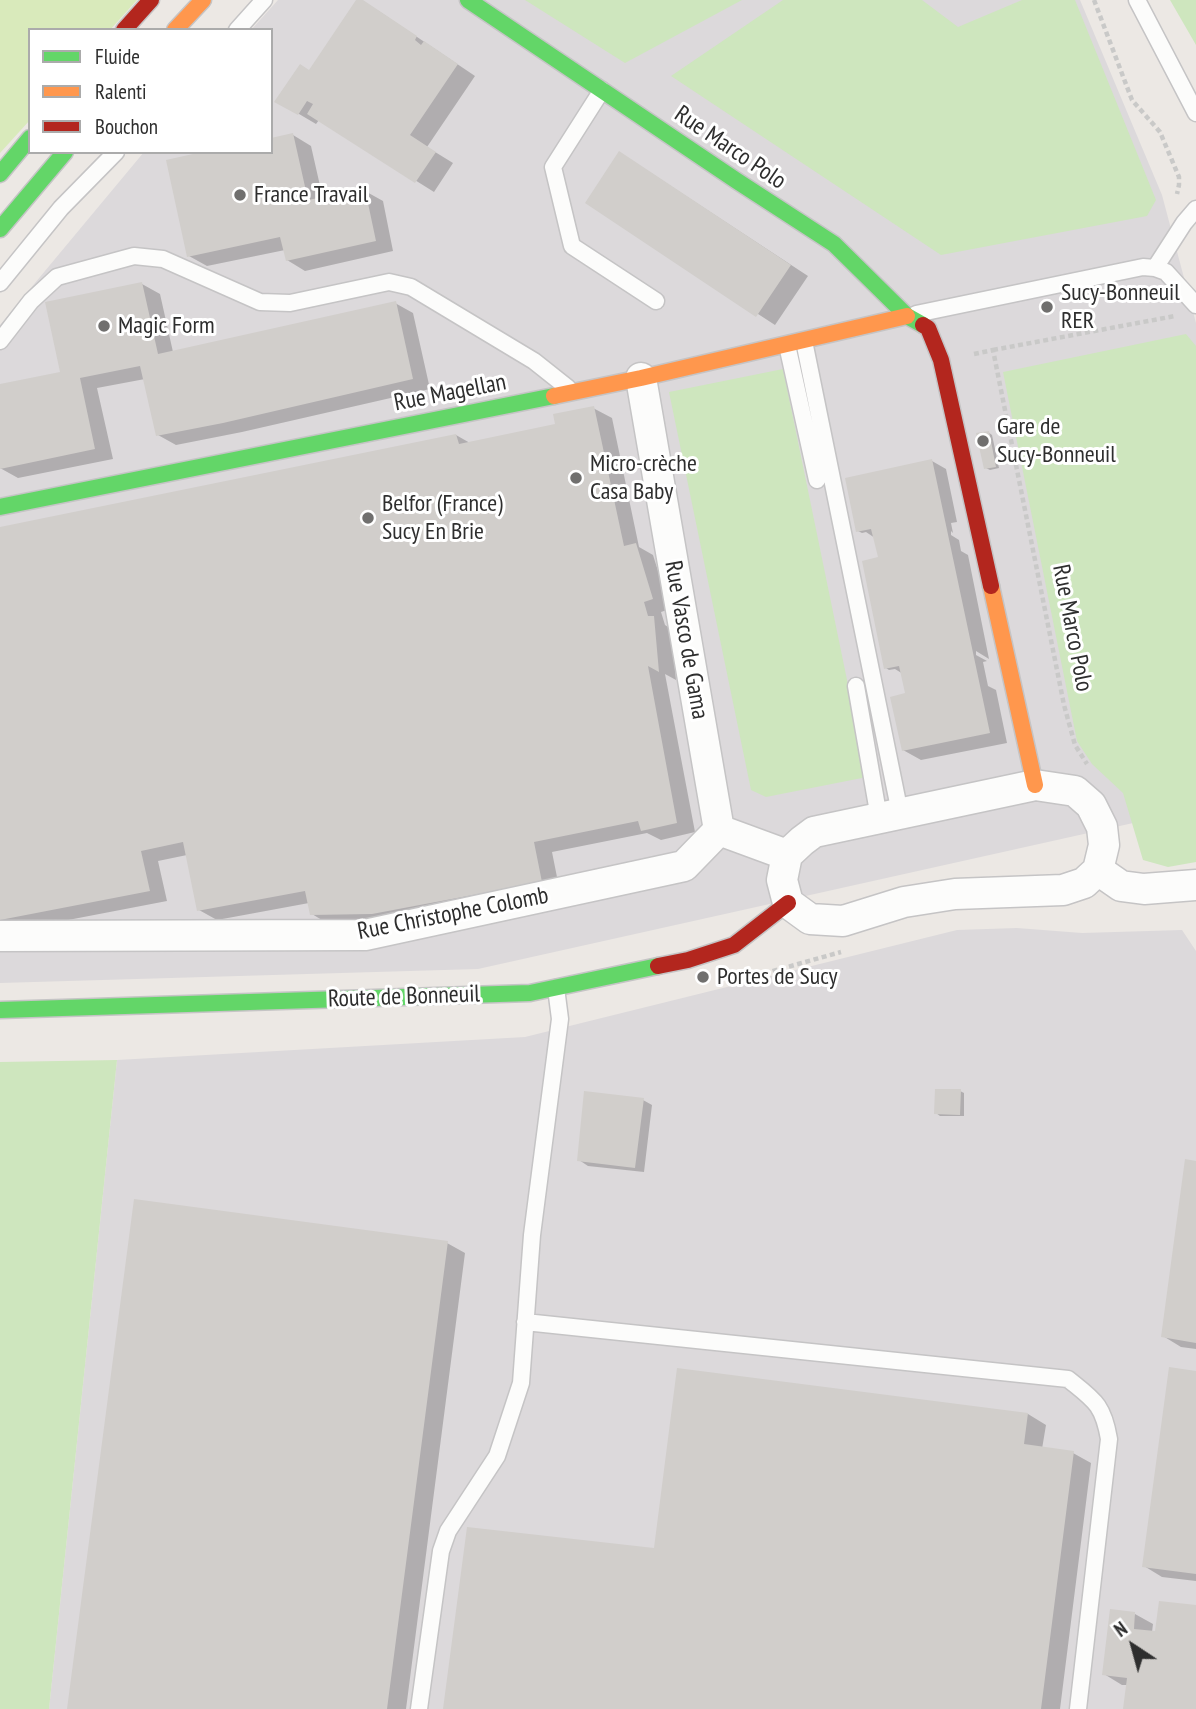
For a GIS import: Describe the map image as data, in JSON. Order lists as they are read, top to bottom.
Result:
{
  "streets": {
    "street": [
      "Rue Marco Polo",
      "Rue Magellan",
      "Rue Vasco de Gama",
      "Rue Christophe Colomb",
      "Route de Bonneuil"
    ]
  },
  "crossings": [
    ["Rue Marco Polo", "Rue Magellan"],
    ["Rue Magellan", "Rue Vasco de Gama"],
    ["Rue Vasco de Gama", "Rue Christophe Colomb"]
  ],
  "places": [
    "France Travail",
    "Sucy-Bonneuil RER",
    "Magic Form",
    "Gare de Sucy-Bonneuil",
    "Micro-crèche Casa Baby",
    "Belfor (France) Sucy En Brie",
    "Portes de Sucy"
  ],
  "legend": ["Fluide", "Ralenti", "Bouchon"],
  "north": "top left"
}
